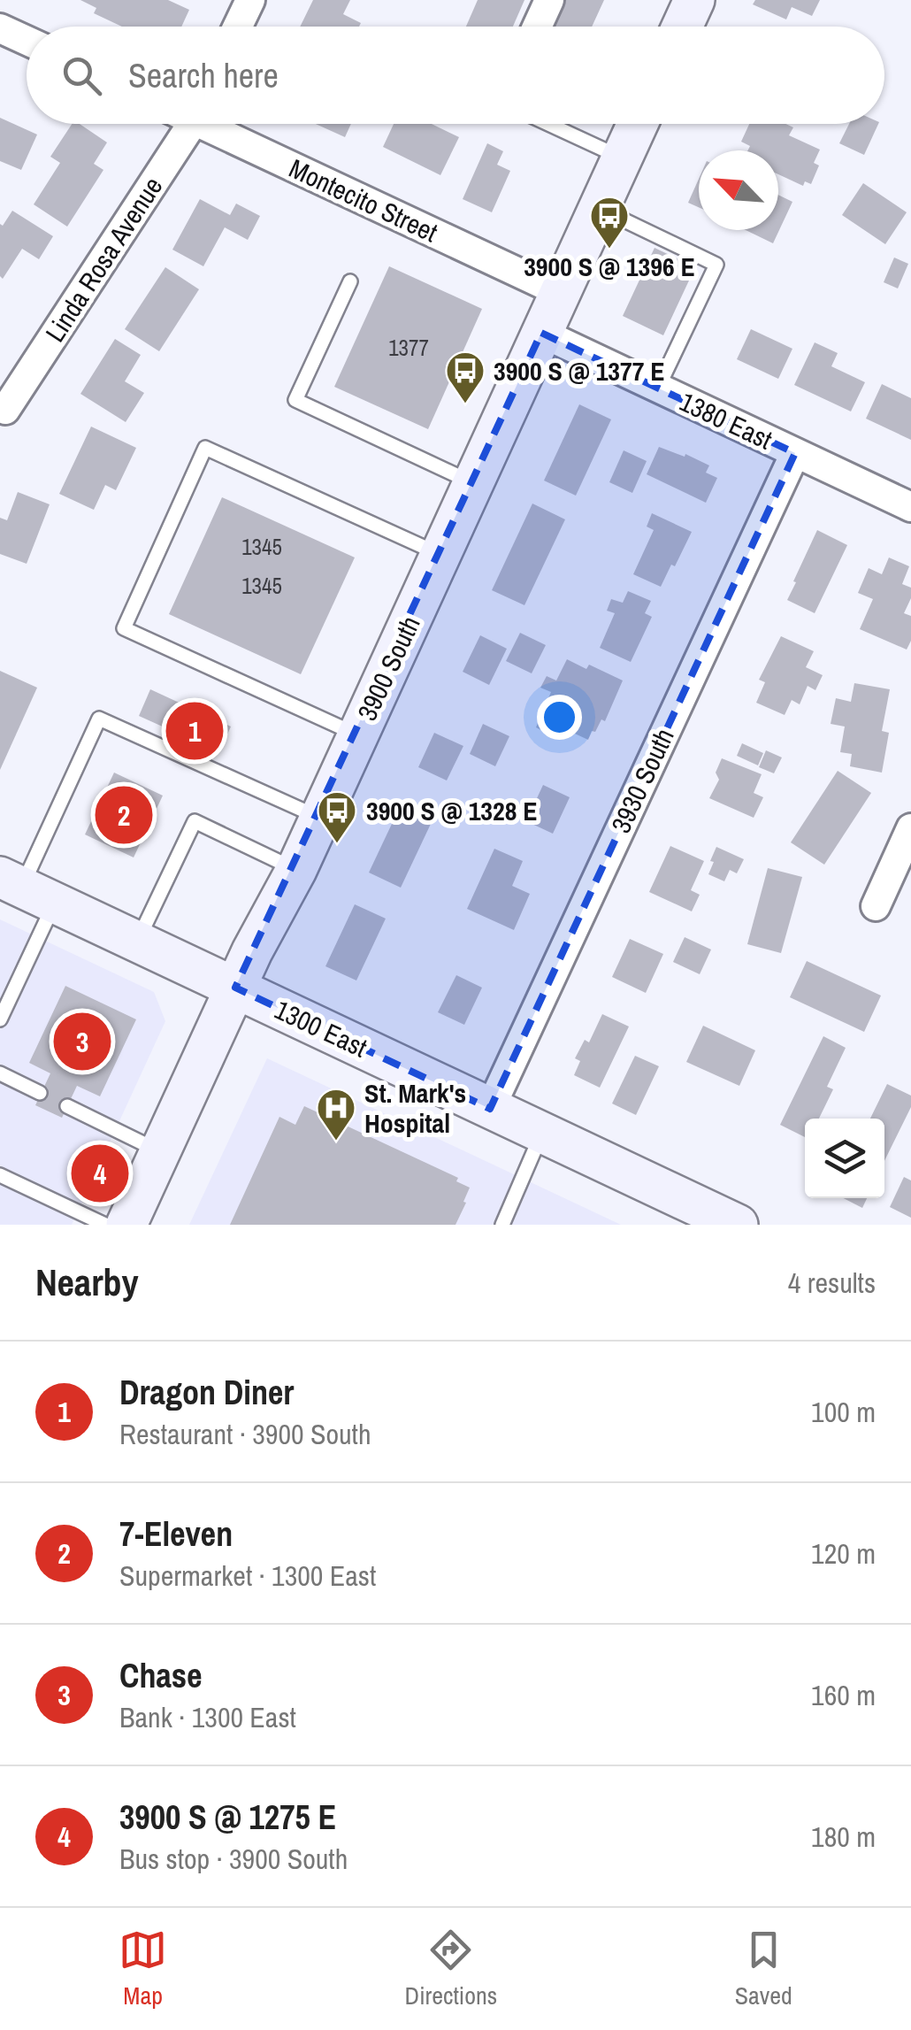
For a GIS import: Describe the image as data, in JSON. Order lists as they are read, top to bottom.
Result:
{
  "streets": {
    "main road": ["3900 South", "1300 East"],
    "street": [
      "Montecito Street",
      "Linda Rosa Avenue",
      "1380 East",
      "3930 South"
    ]
  },
  "crossings": [
    ["Montecito Street", "3900 South"],
    ["1380 East", "3900 South"],
    ["1380 East", "3930 South"],
    ["3900 South", "1300 East"],
    ["3930 South", "1300 East"]
  ],
  "places": {
    "bus stop": ["3900 S @ 1396 E", "3900 S @ 1377 E", "3900 S @ 1328 E"],
    "hospital": ["St. Mark's Hospital"]
  },
  "house_numbers": ["1377", "1345", "1345"],
  "north": "top left",
  "page": {
    "search": "Search here",
    "pins": [
      "1",
      "2",
      "3",
      "4"
    ],
    "heading": ["Nearby", "4 results"],
    "list": [
      {
        "mark": "1",
        "name": "Dragon Diner",
        "note": "Restaurant · 3900 South",
        "value": "100 m"
      },
      {
        "mark": "2",
        "name": "7-Eleven",
        "note": "Supermarket · 1300 East",
        "value": "120 m"
      },
      {
        "mark": "3",
        "name": "Chase",
        "note": "Bank · 1300 East",
        "value": "160 m"
      },
      {
        "mark": "4",
        "name": "3900 S @ 1275 E",
        "note": "Bus stop · 3900 South",
        "value": "180 m"
      }
    ],
    "nav": ["Map", "Directions", "Saved"]
  }
}
